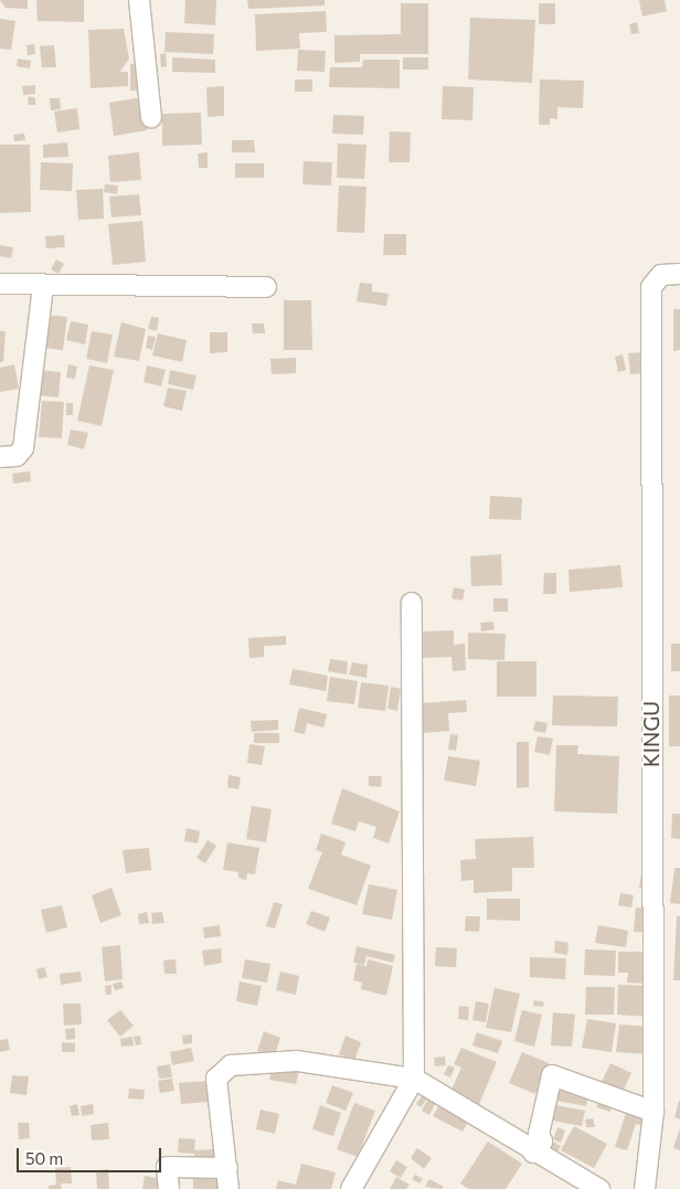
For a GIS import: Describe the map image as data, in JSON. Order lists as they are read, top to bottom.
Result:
{
  "streets": {
    "street": ["KINGU"]
  },
  "scale_bar": "50 m"
}
